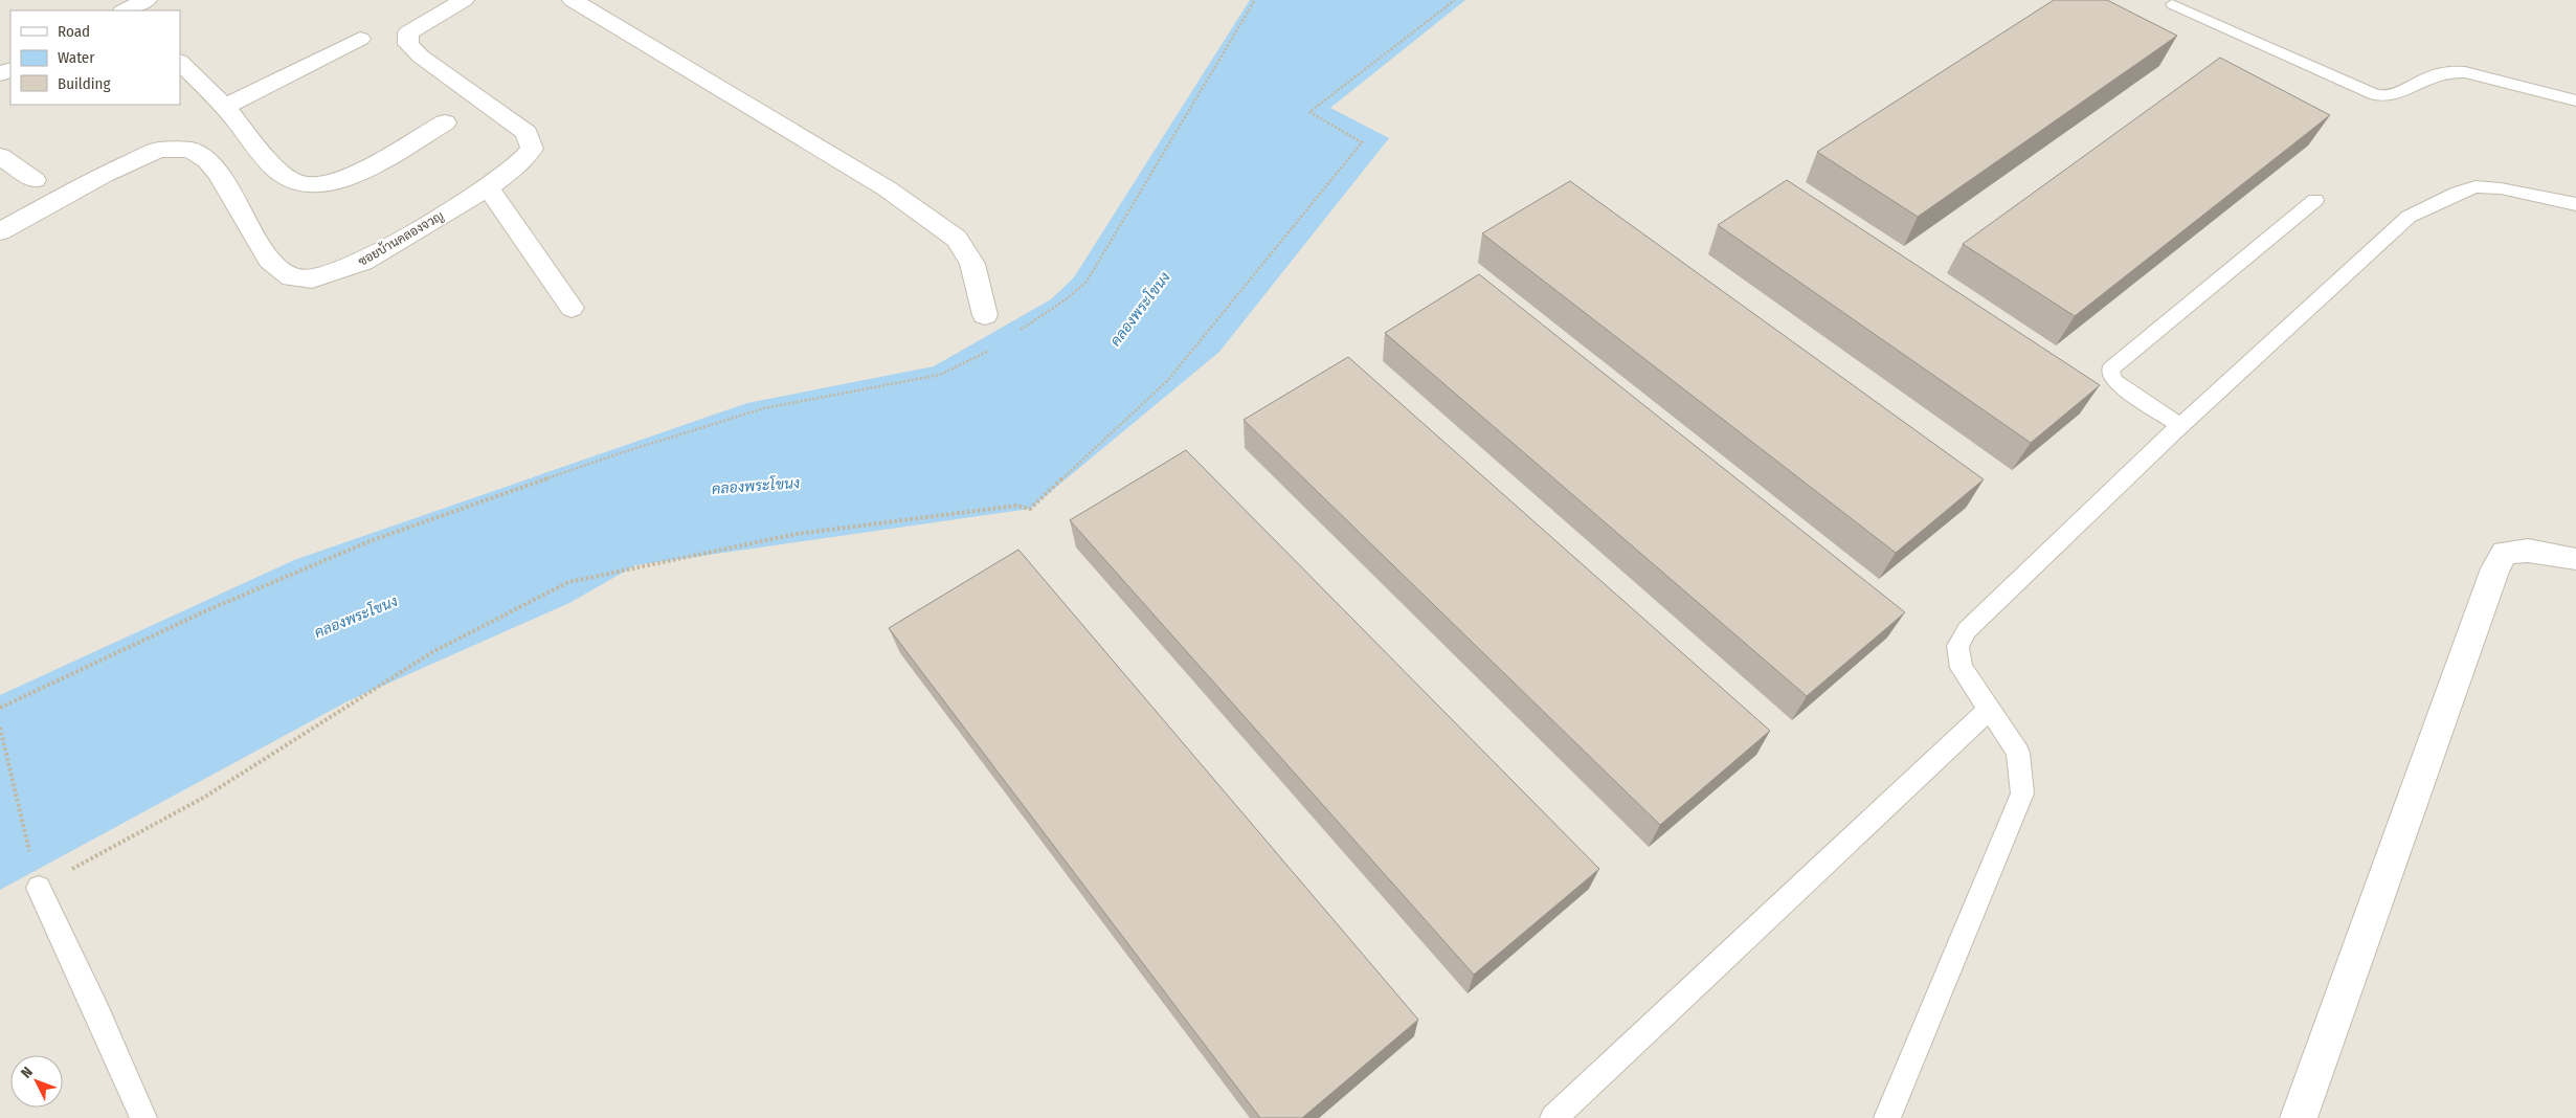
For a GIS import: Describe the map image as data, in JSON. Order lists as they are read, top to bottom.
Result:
{
  "streets": {
    "street": ["ซอยบ้านคลองจวญ"]
  },
  "water": ["คลองพระโขนง"],
  "legend": ["Road", "Water", "Building"],
  "north": "top left"
}
